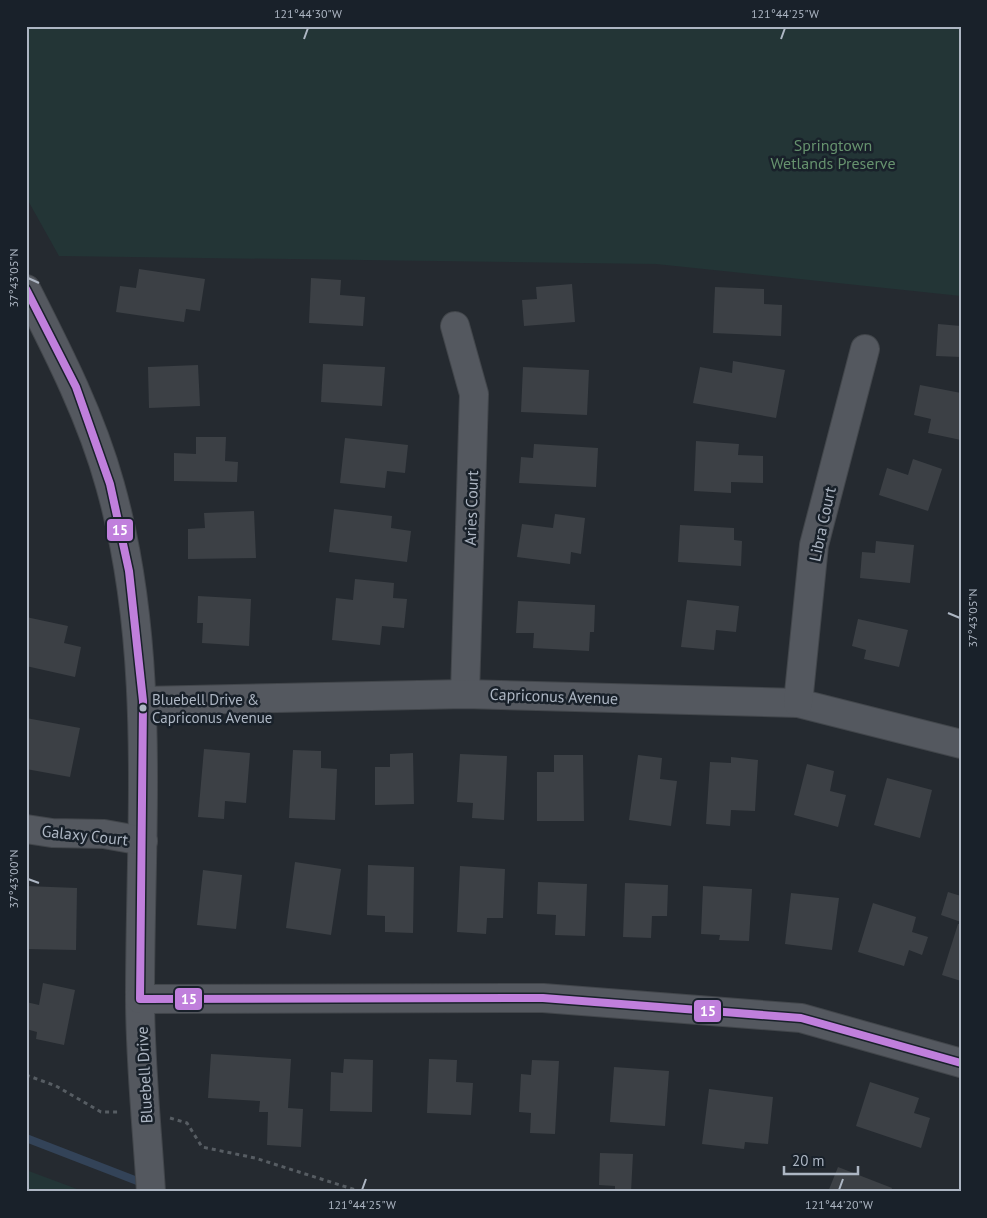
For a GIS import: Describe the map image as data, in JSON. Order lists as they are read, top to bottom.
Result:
{
  "streets": {
    "street": [
      "Aries Court",
      "Libra Court",
      "Capriconus Avenue",
      "Galaxy Court",
      "Bluebell Drive"
    ]
  },
  "crossings": [
    ["Aries Court", "Capriconus Avenue"],
    ["Libra Court", "Capriconus Avenue"],
    ["Capriconus Avenue", "Bluebell Drive"],
    ["Galaxy Court", "Bluebell Drive"]
  ],
  "parks": ["Springtown Wetlands Preserve"],
  "places": ["Bluebell Drive & Capriconus Avenue"],
  "lines": ["transit line 15"],
  "scale_bar": "20 m",
  "coordinates": [
    "121°44'30\"W",
    "121°44'25\"W",
    "37°43'05\"N",
    "37°43'00\"N",
    "121°44'20\"W"
  ]
}
